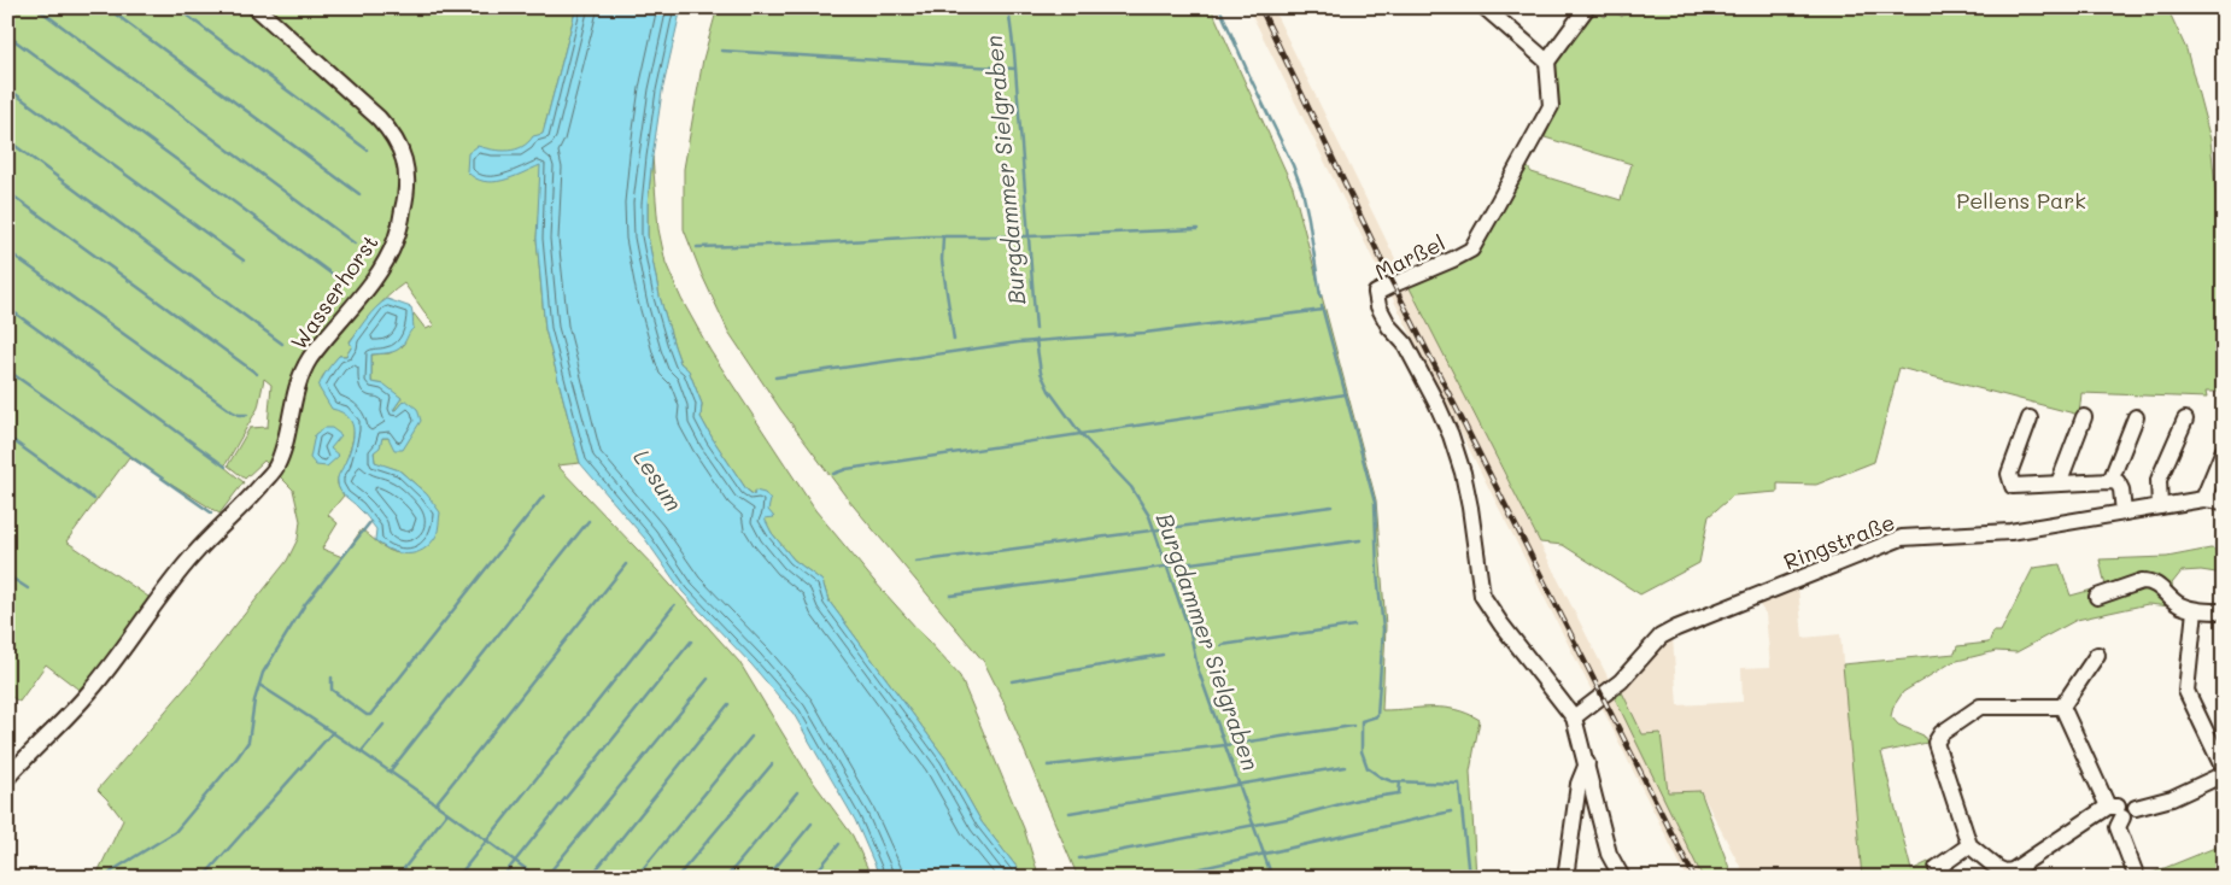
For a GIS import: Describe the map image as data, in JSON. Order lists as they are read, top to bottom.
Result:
{
  "streets": {
    "street": ["Marßel", "Wasserhorst", "Ringstraße"]
  },
  "crossings": [
    ["Marßel", "Ringstraße"]
  ],
  "water": ["Burgdammer Sielgraben", "Lesum"],
  "parks": ["Pellens Park"]
}
